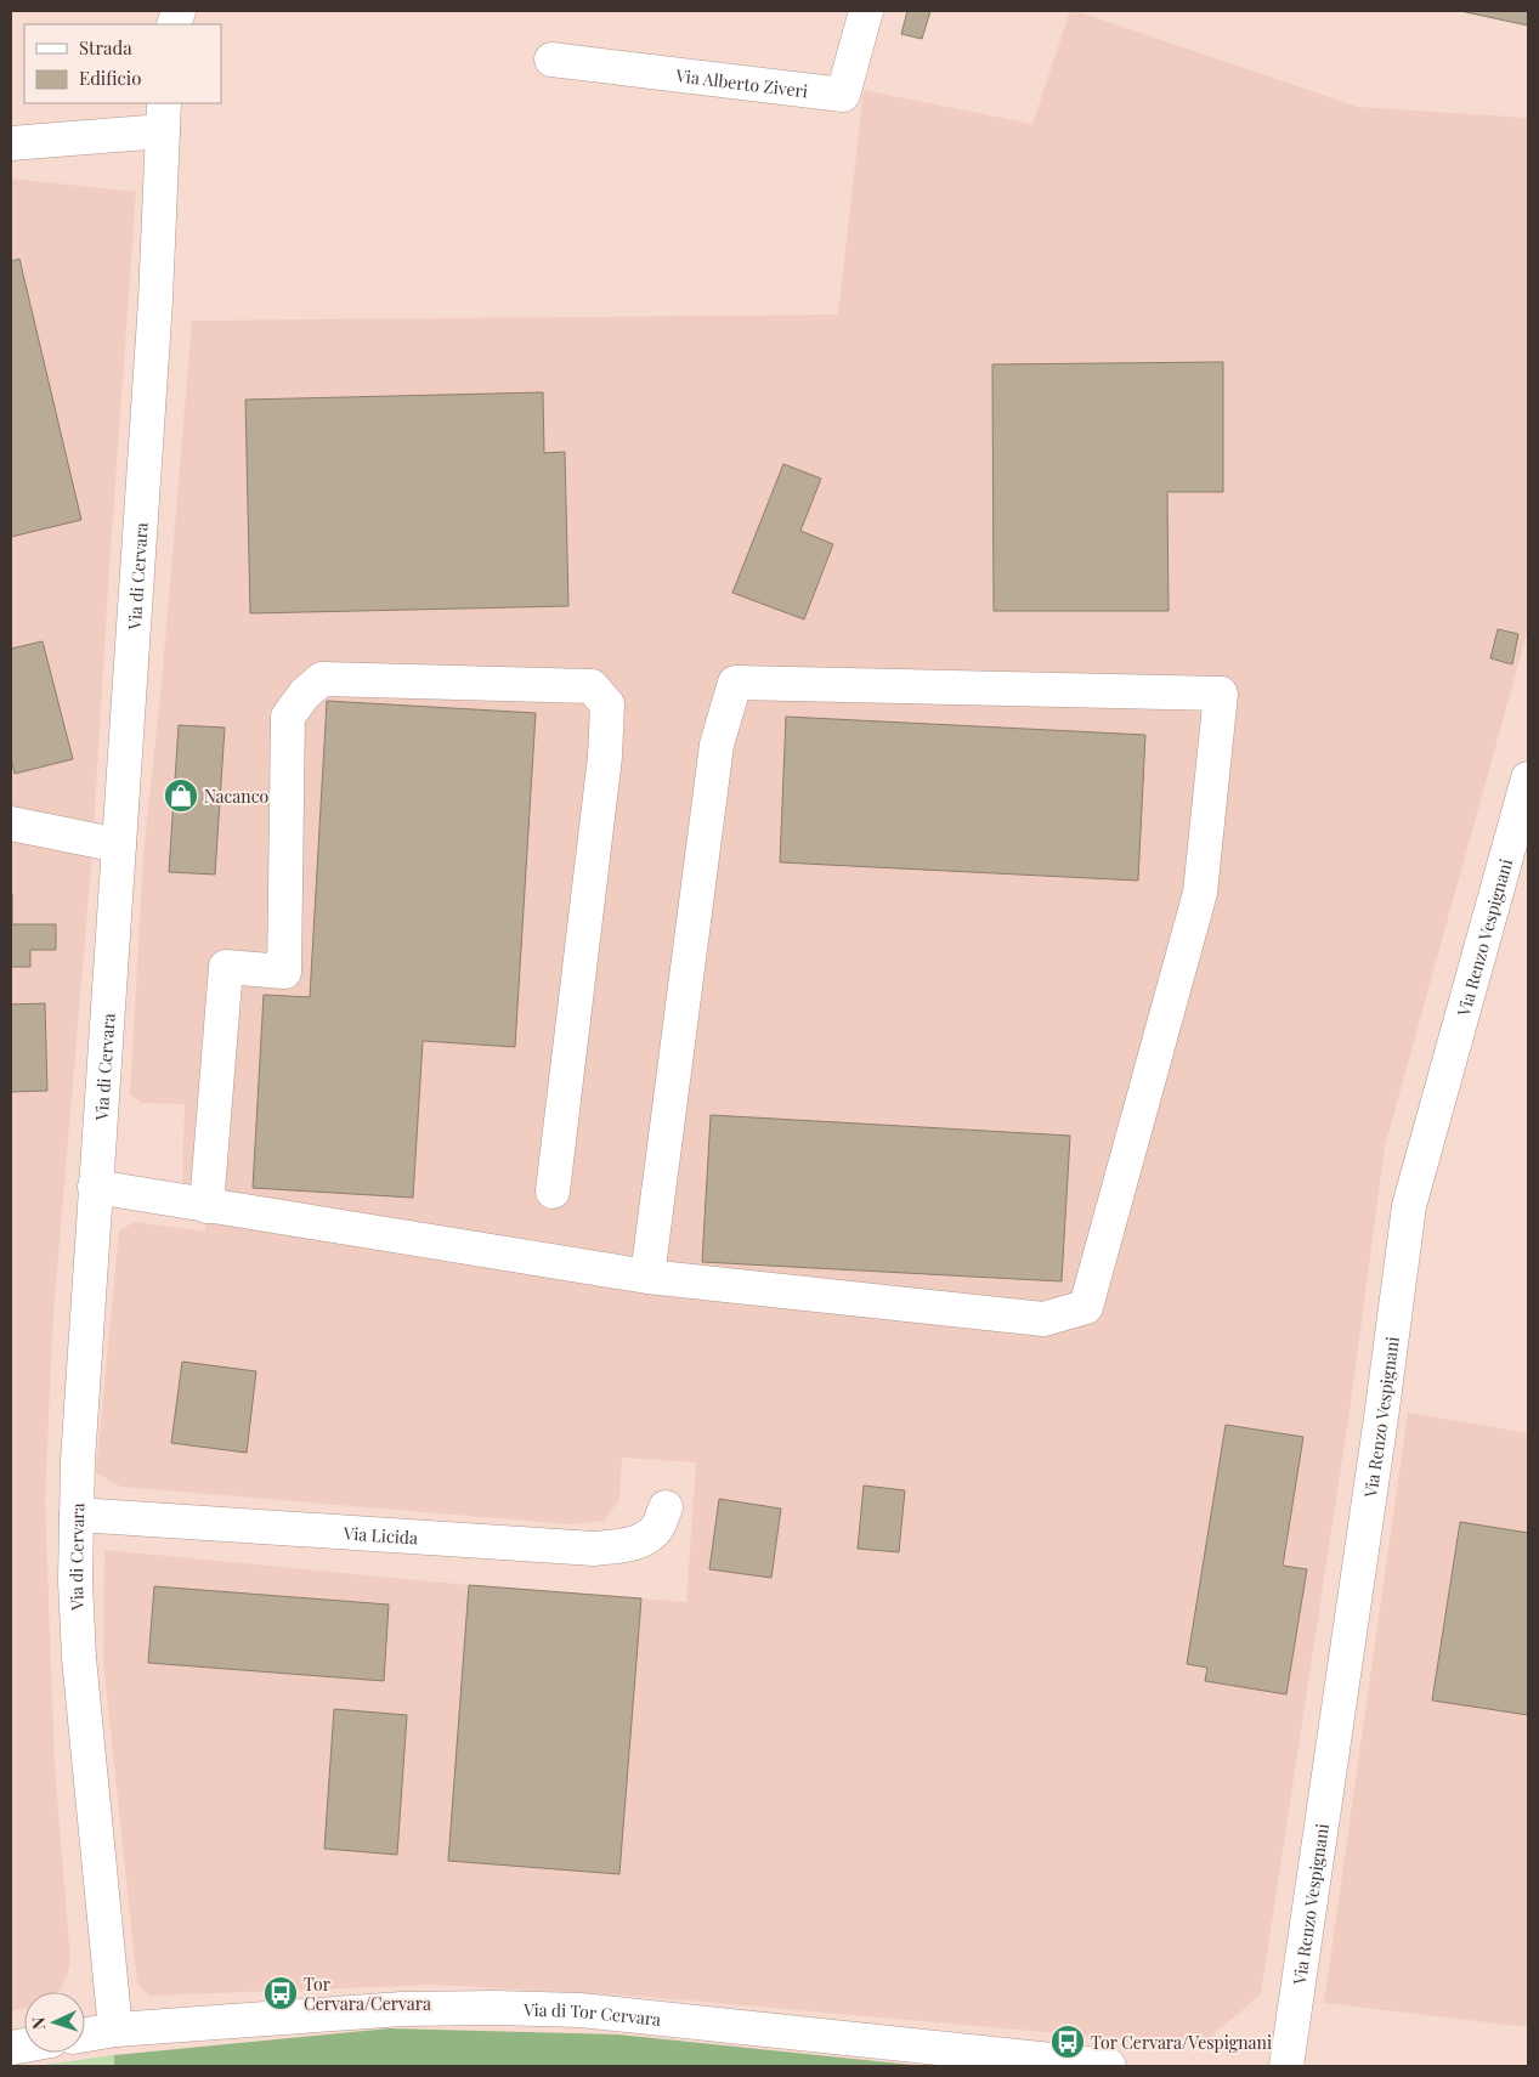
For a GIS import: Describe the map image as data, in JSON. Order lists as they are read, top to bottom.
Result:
{
  "streets": {
    "street": [
      "Via Alberto Ziveri",
      "Via di Cervara",
      "Via Renzo Vespignani",
      "Via Licida",
      "Via di Tor Cervara"
    ]
  },
  "crossings": [
    ["Via di Cervara", "Via Licida"],
    ["Via di Cervara", "Via di Tor Cervara"]
  ],
  "places": {
    "shop": ["Nacanco"],
    "bus stop": ["Tor Cervara/Cervara", "Tor Cervara/Vespignani"]
  },
  "legend": ["Strada", "Edificio"],
  "north": "left"
}
